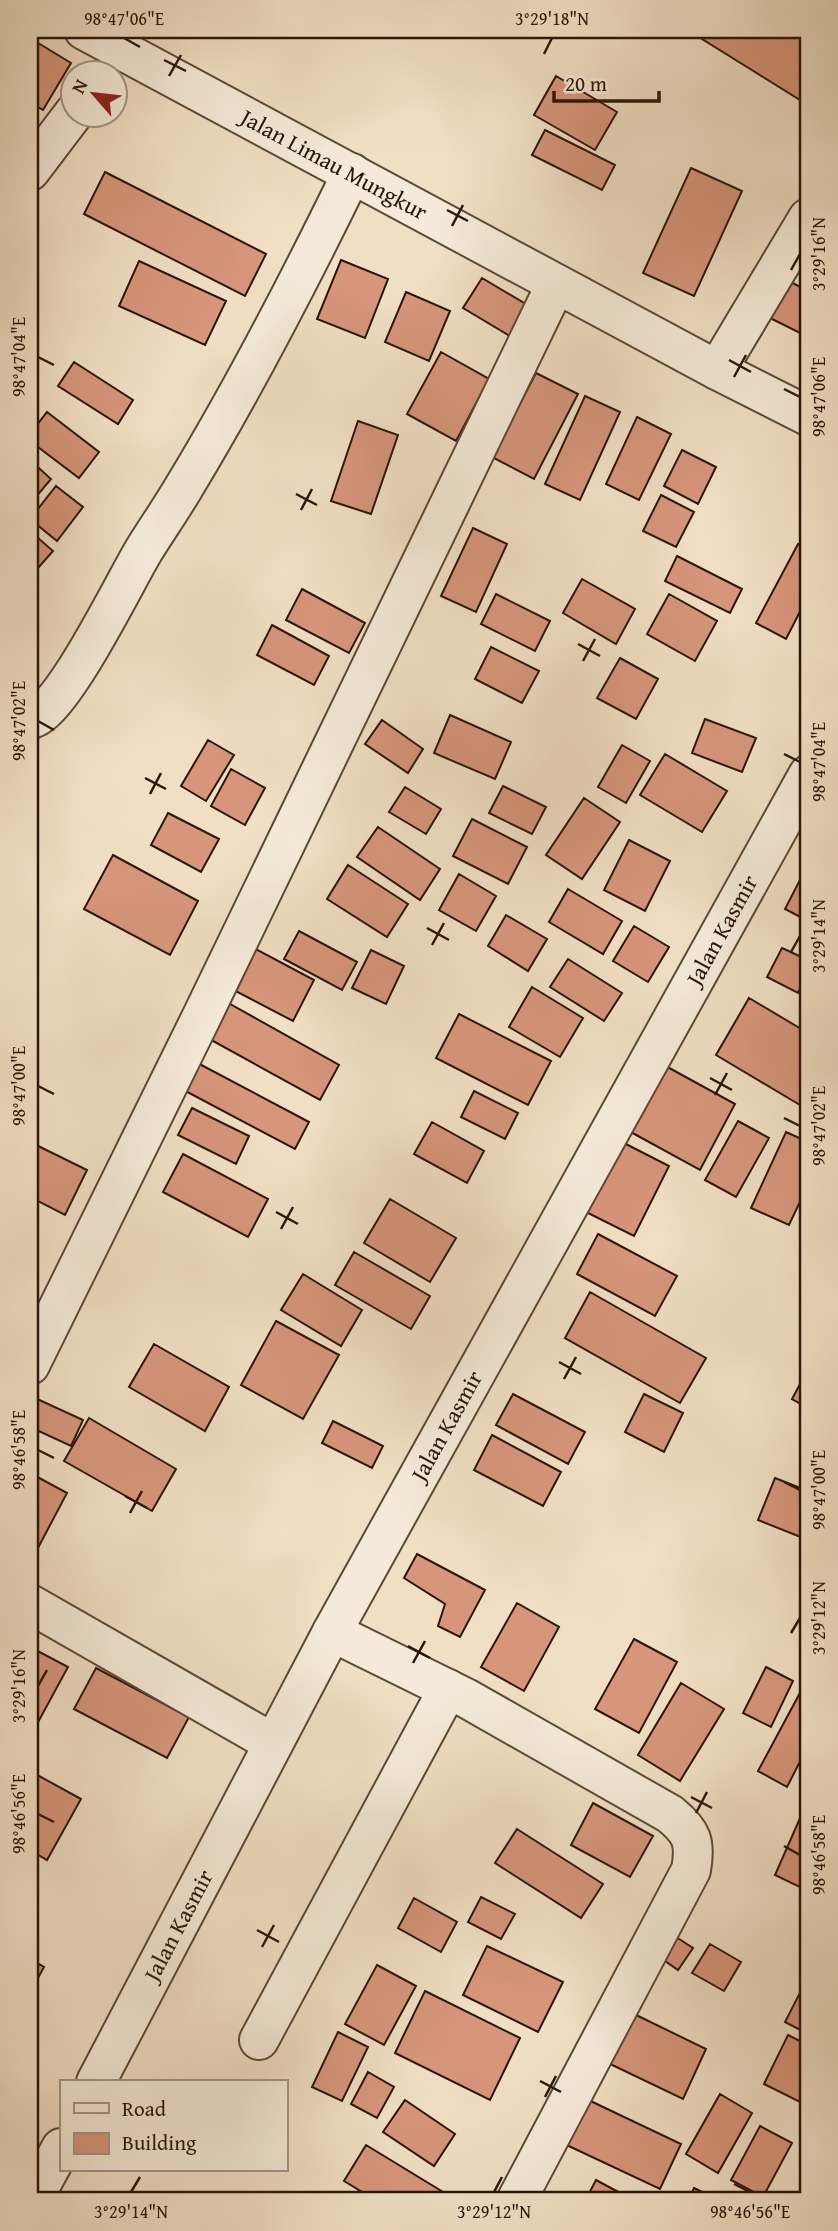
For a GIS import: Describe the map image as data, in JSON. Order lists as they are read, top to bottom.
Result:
{
  "streets": {
    "street": ["Jalan Limau Mungkur", "Jalan Kasmir"]
  },
  "legend": ["Road", "Building"],
  "scale_bar": "20 m",
  "north": "top left",
  "coordinates": [
    "98°47'06\"E",
    "3°29'18\"N",
    "3°29'16\"N",
    "98°47'04\"E",
    "98°47'02\"E",
    "3°29'14\"N",
    "98°47'00\"E",
    "98°46'58\"E",
    "3°29'12\"N",
    "98°46'56\"E"
  ]
}
